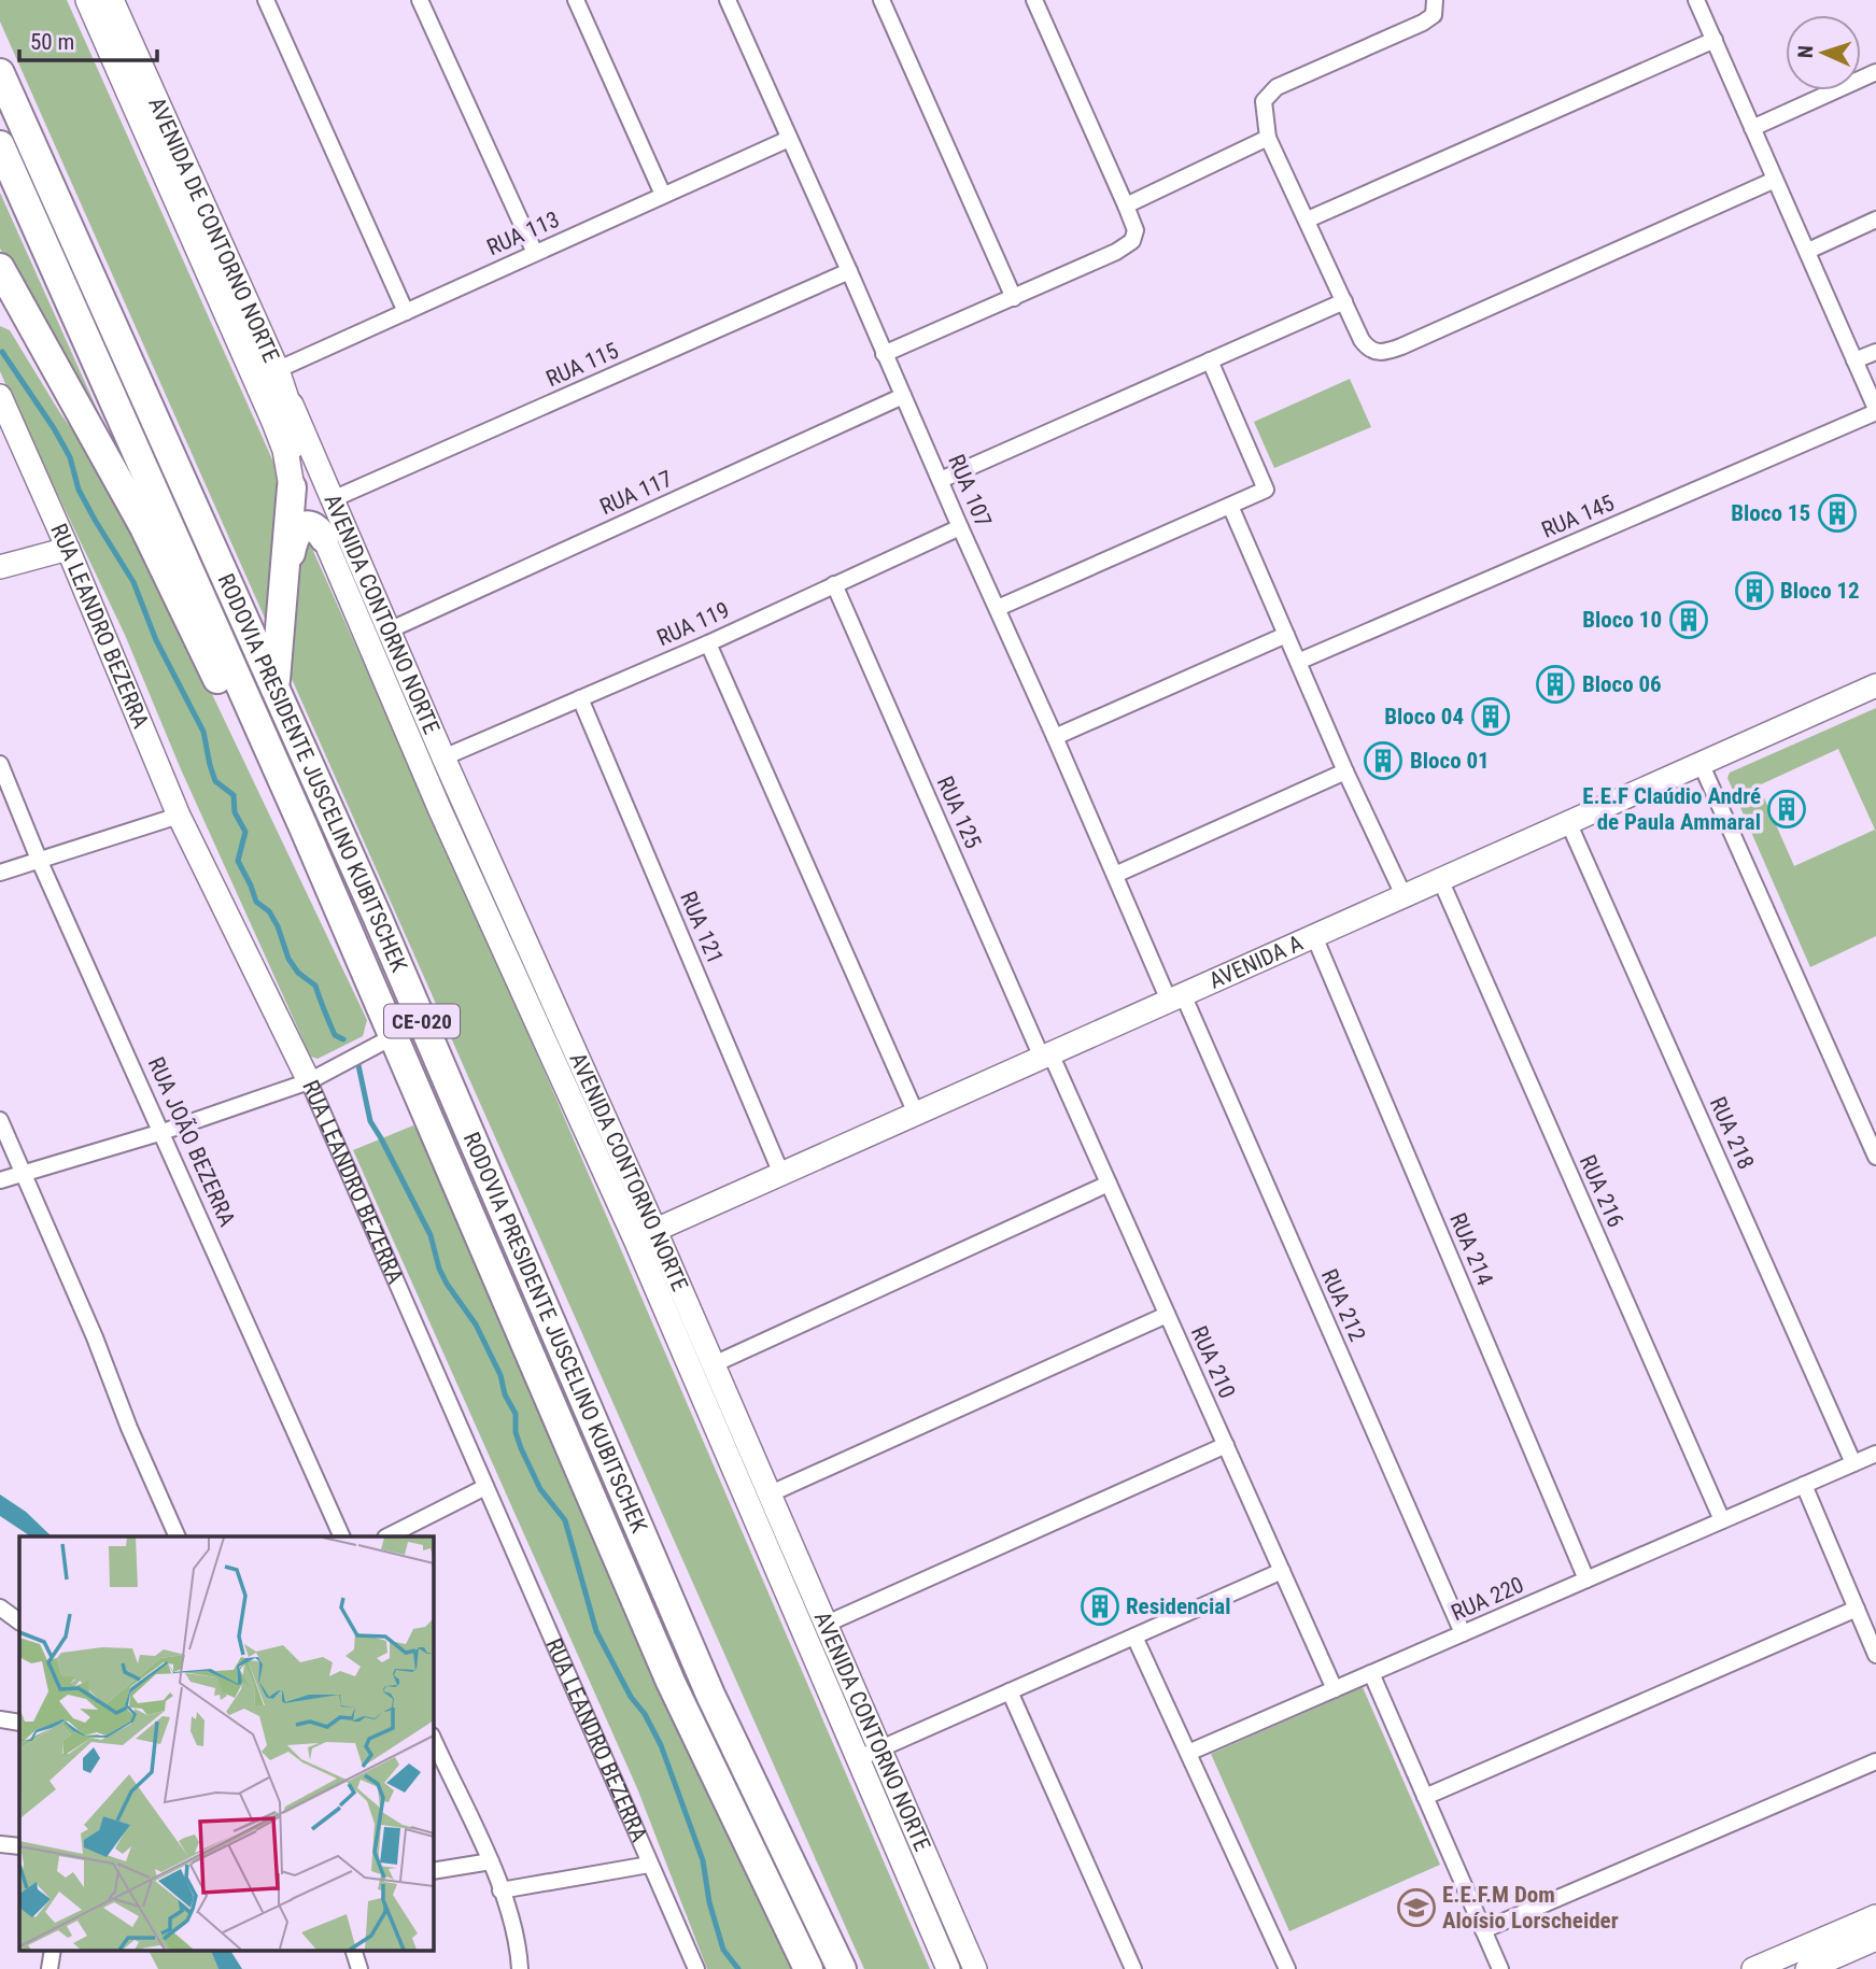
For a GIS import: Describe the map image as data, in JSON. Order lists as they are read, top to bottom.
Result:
{
  "streets": {
    "highway": ["RODOVIA PRESIDENTE JUSCELINO KUBITSCHEK", "CE-020"],
    "main road": ["AVENIDA DE CONTORNO NORTE", "AVENIDA CONTORNO NORTE"],
    "street": [
      "RUA 113",
      "RUA 115",
      "RUA 107",
      "RUA 117",
      "RUA 145",
      "RUA 119",
      "RUA LEANDRO BEZERRA",
      "RUA 125",
      "RUA 121",
      "AVENIDA A",
      "RUA 218",
      "RUA JOÃO BEZERRA",
      "RUA 216",
      "RUA 214",
      "RUA 212",
      "RUA 210",
      "RUA 220"
    ]
  },
  "crossings": [
    ["AVENIDA DE CONTORNO NORTE", "RUA 113"],
    ["AVENIDA DE CONTORNO NORTE", "AVENIDA CONTORNO NORTE"],
    ["RUA 113", "RUA 107"],
    ["RUA 113", "AVENIDA CONTORNO NORTE"],
    ["RUA 115", "RUA 107"],
    ["RUA 115", "AVENIDA CONTORNO NORTE"],
    ["RUA 107", "RUA 117"],
    ["RUA 107", "RUA 119"],
    ["RUA 107", "AVENIDA A"],
    ["RUA 107", "RUA 212"],
    ["RUA 117", "AVENIDA CONTORNO NORTE"],
    ["AVENIDA CONTORNO NORTE", "RUA 119"],
    ["AVENIDA CONTORNO NORTE", "AVENIDA A"],
    ["RUA 119", "RUA 125"],
    ["RUA 119", "RUA 121"],
    ["RUA 125", "AVENIDA A"],
    ["RUA 125", "RUA 210"],
    ["RUA 121", "AVENIDA A"],
    ["AVENIDA A", "RUA 218"],
    ["AVENIDA A", "RUA 216"],
    ["AVENIDA A", "RUA 214"],
    ["AVENIDA A", "RUA 212"],
    ["AVENIDA A", "RUA 210"],
    ["RUA 218", "RUA 220"],
    ["RUA 216", "RUA 220"],
    ["RUA 214", "RUA 220"],
    ["RUA 212", "RUA 220"],
    ["RUA 210", "RUA 220"]
  ],
  "places": {
    "building": [
      "Bloco 15",
      "Bloco 12",
      "Bloco 10",
      "Bloco 06",
      "Bloco 04",
      "Bloco 01",
      "E.E.F Claúdio André de Paula Ammaral",
      "Residencial"
    ],
    "school or university": ["E.E.F.M Dom Aloísio Lorscheider"]
  },
  "scale_bar": "50 m",
  "north": "left"
}
